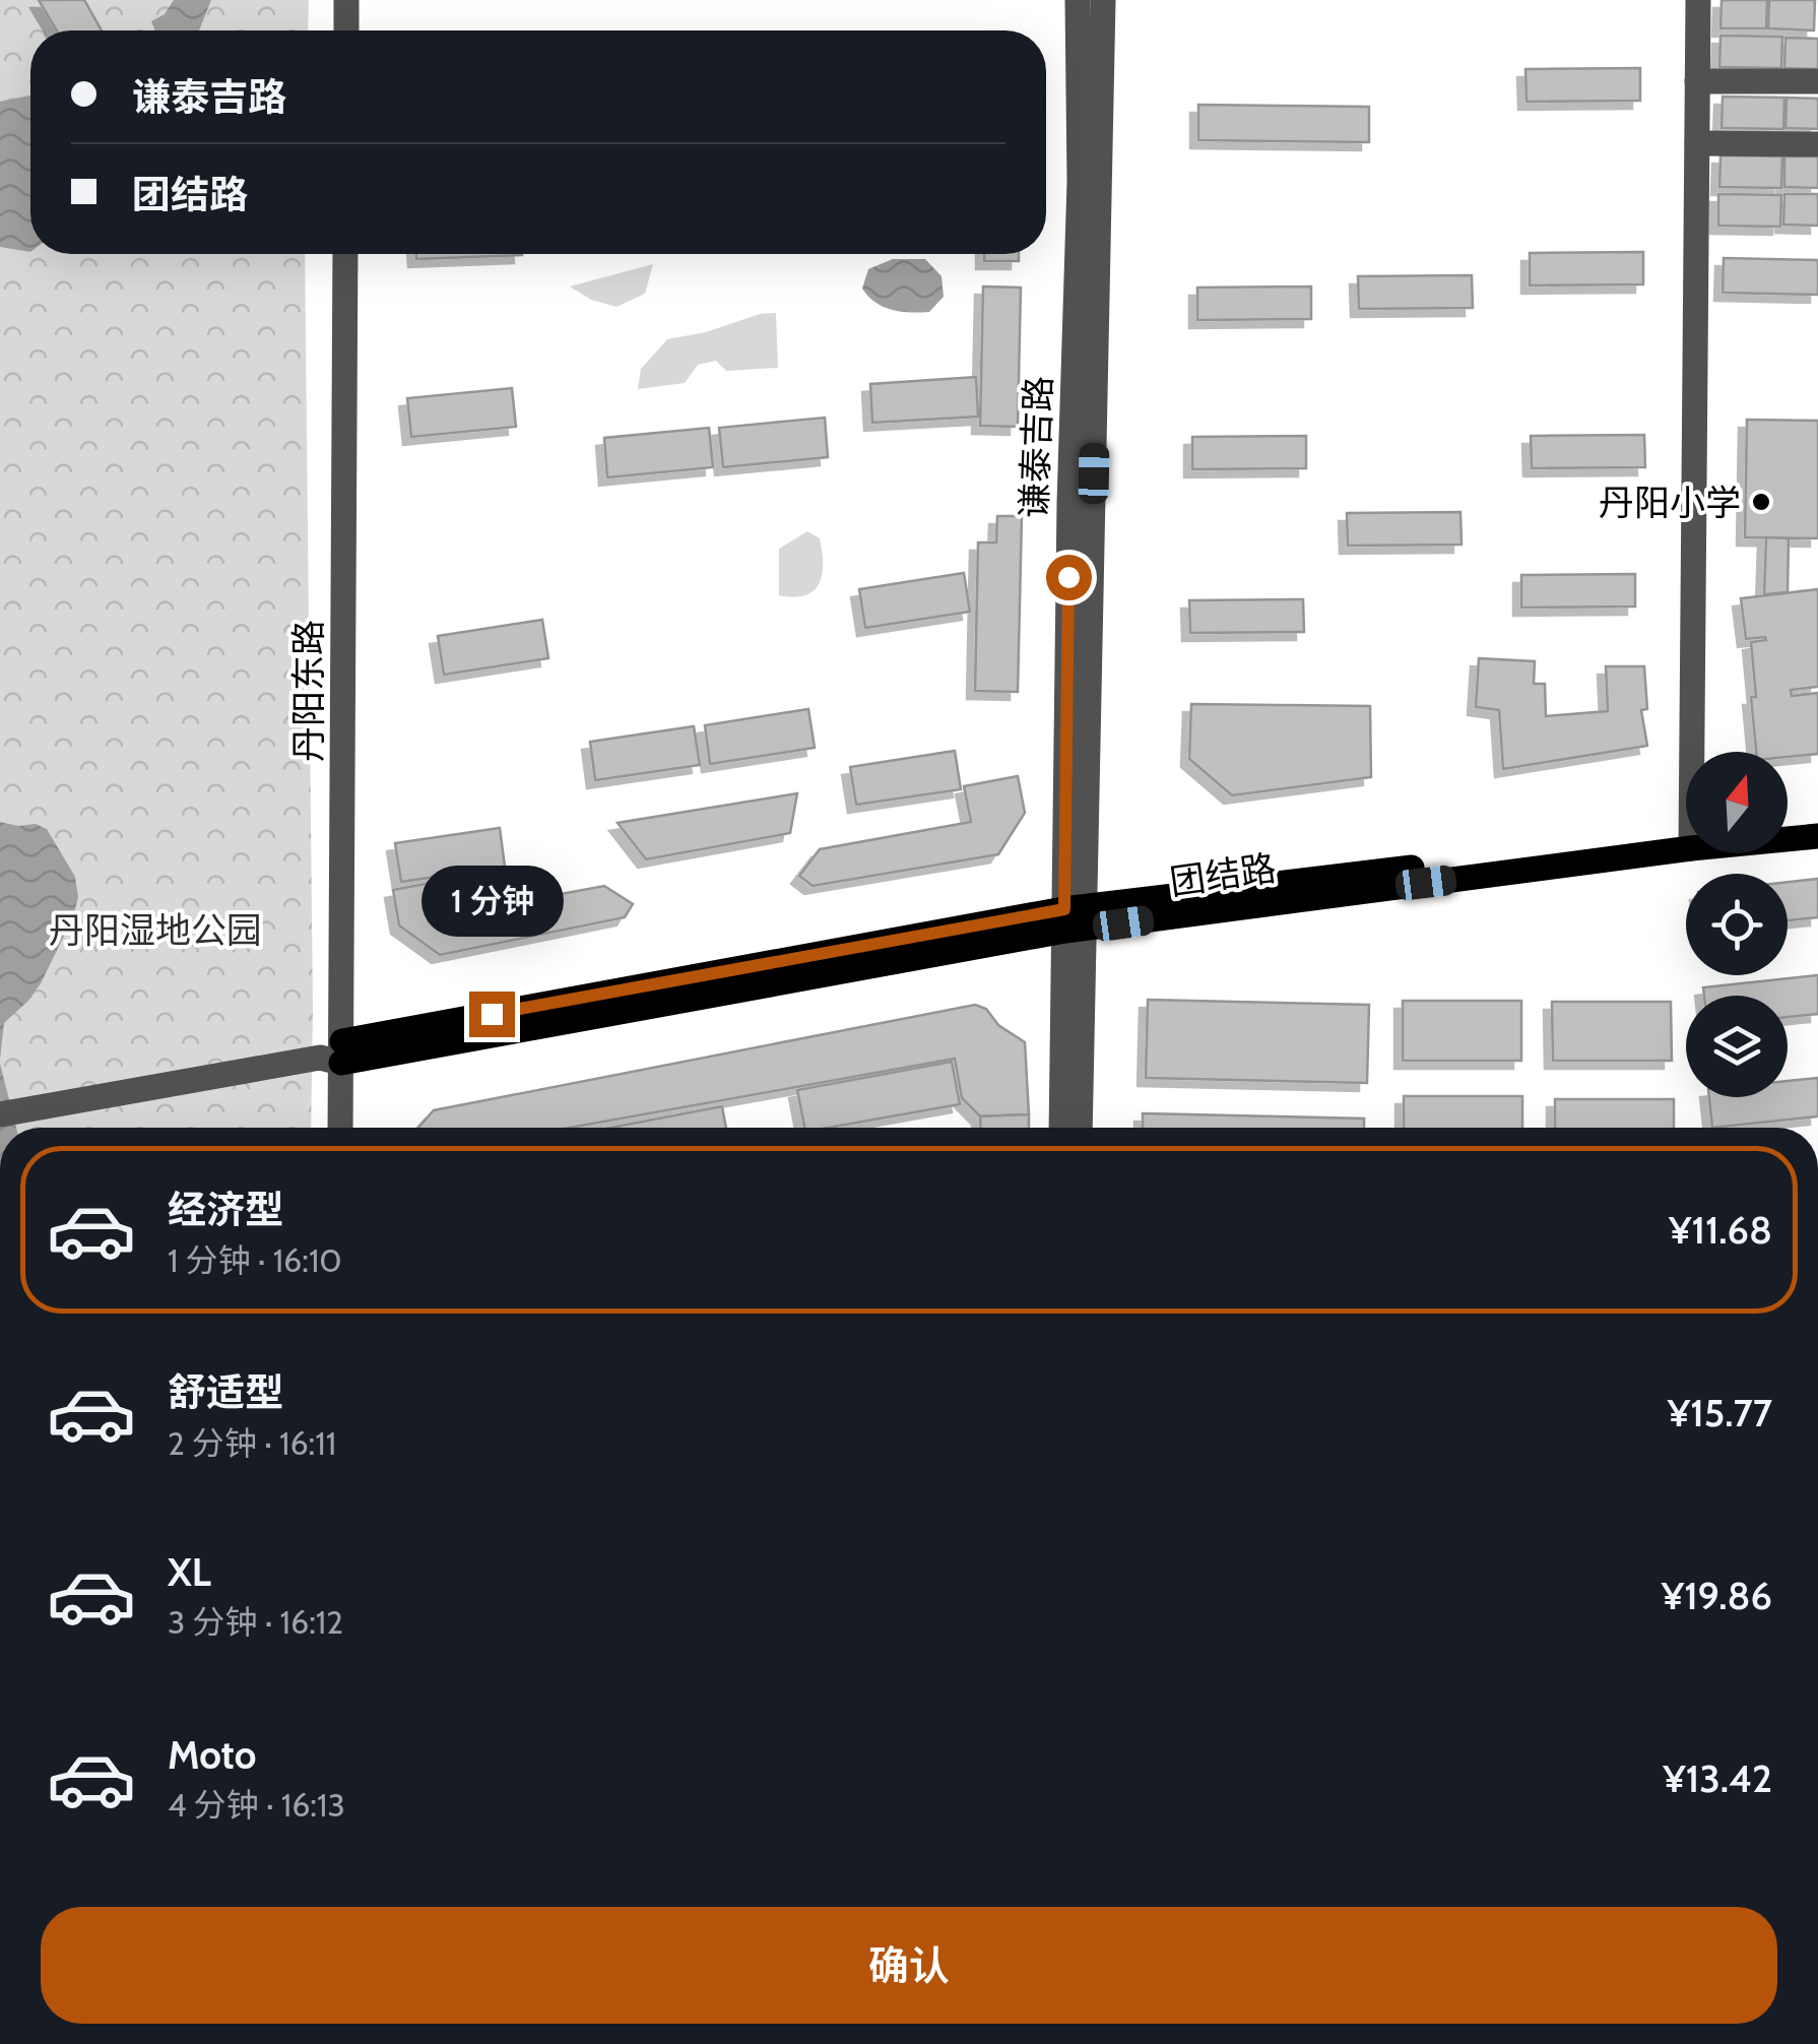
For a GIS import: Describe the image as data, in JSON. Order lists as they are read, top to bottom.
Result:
{
  "streets": {
    "main road": ["团结路"],
    "street": ["谦泰吉路", "丹阳东路"]
  },
  "crossings": [
    ["谦泰吉路", "团结路"],
    ["丹阳东路", "团结路"]
  ],
  "parks": ["丹阳湿地公园"],
  "places": ["丹阳小学"],
  "north": "top",
  "page": {
    "banner": ["谦泰吉路", "团结路"],
    "bubble": "1 分钟",
    "list": [
      {
        "name": "经济型",
        "note": "1 分钟 · 16:10",
        "value": "¥11.68"
      },
      {
        "name": "舒适型",
        "note": "2 分钟 · 16:11",
        "value": "¥15.77"
      },
      {
        "name": "XL",
        "note": "3 分钟 · 16:12",
        "value": "¥19.86"
      },
      {
        "name": "Moto",
        "note": "4 分钟 · 16:13",
        "value": "¥13.42"
      }
    ],
    "buttons": "确认"
  }
}
